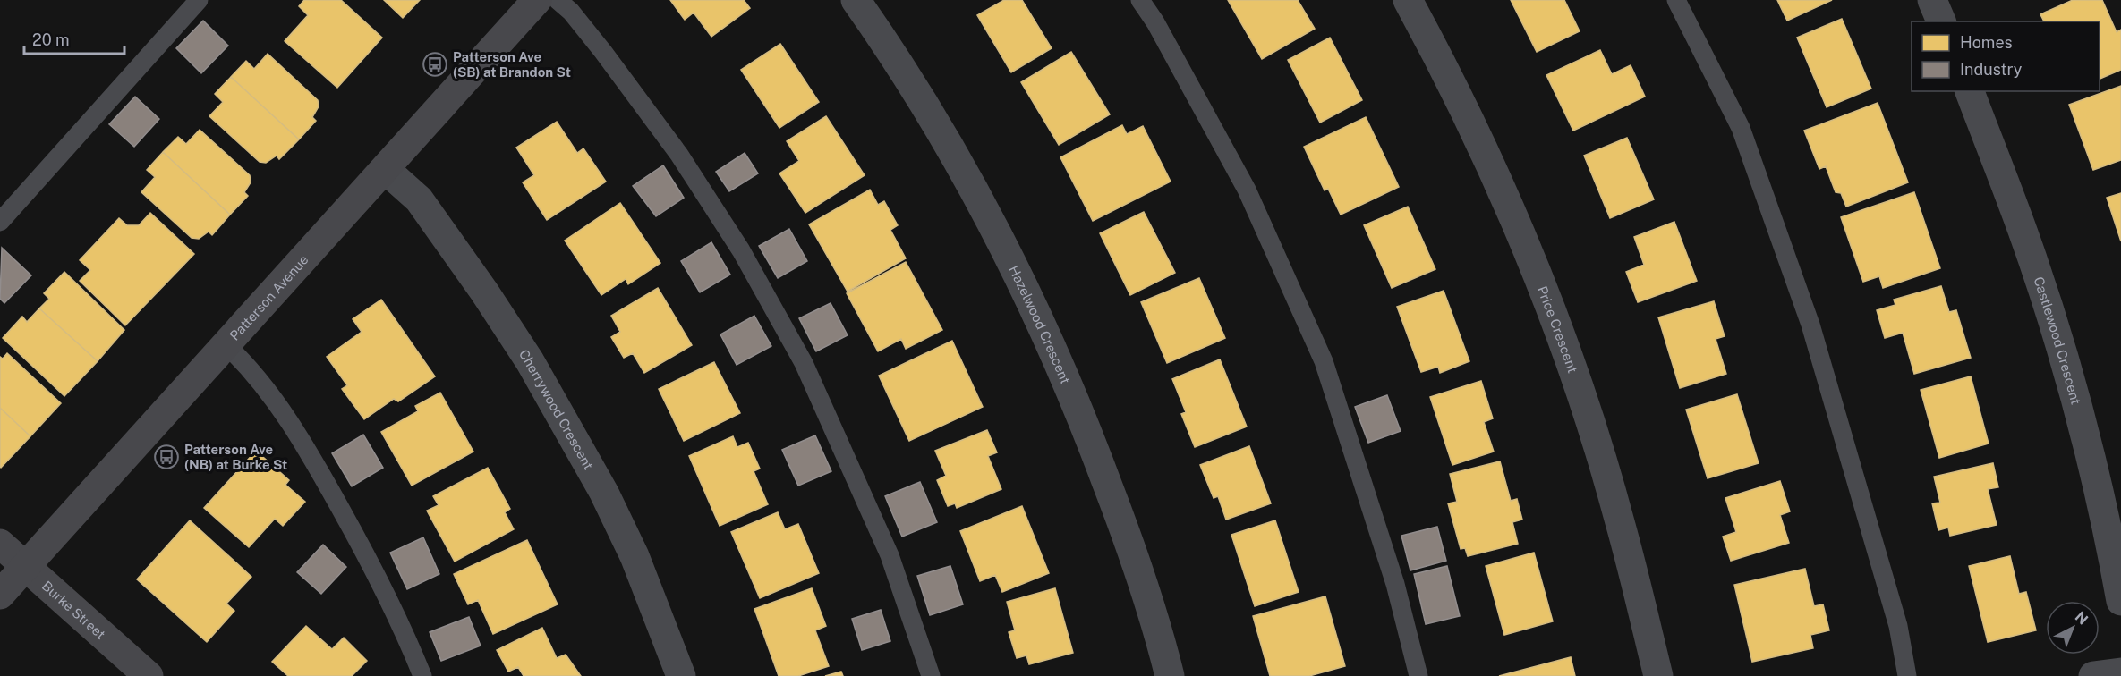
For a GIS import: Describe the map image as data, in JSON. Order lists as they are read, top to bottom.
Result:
{
  "streets": {
    "street": [
      "Patterson Avenue",
      "Hazelwood Crescent",
      "Price Crescent",
      "Castlewood Crescent",
      "Cherrywood Crescent",
      "Burke Street"
    ]
  },
  "crossings": [
    ["Patterson Avenue", "Cherrywood Crescent"],
    ["Patterson Avenue", "Burke Street"]
  ],
  "places": {
    "bus stop": ["Patterson Ave (SB) at Brandon St", "Patterson Ave (NB) at Burke St"]
  },
  "legend": ["Homes", "Industry"],
  "scale_bar": "20 m",
  "north": "top right"
}
